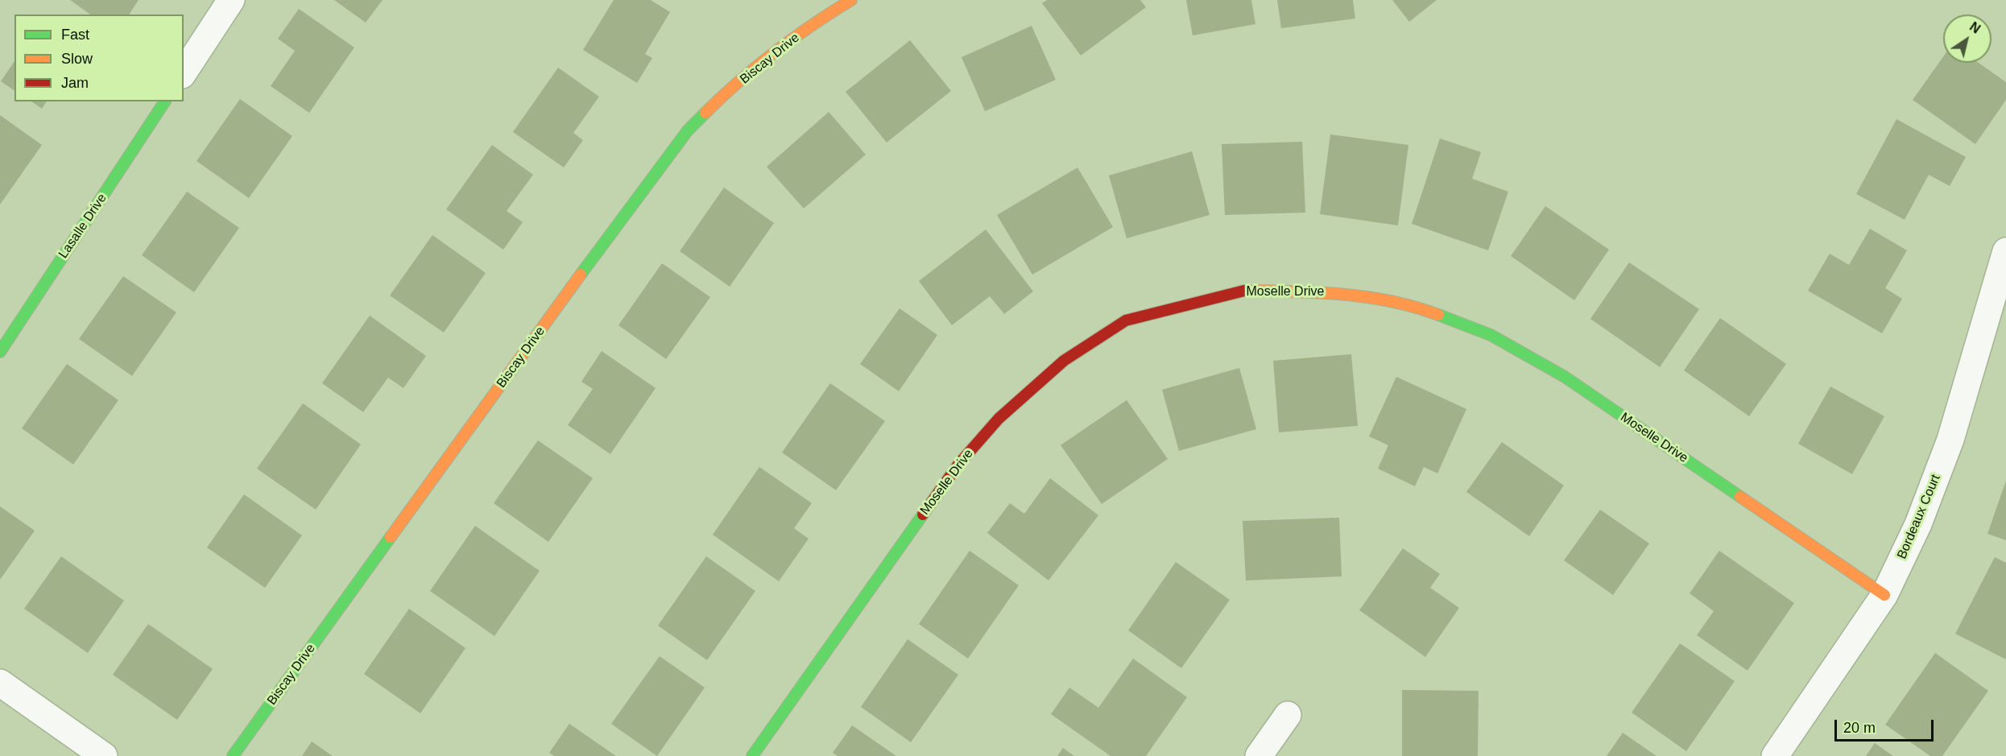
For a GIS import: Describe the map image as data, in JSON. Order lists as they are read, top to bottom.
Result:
{
  "streets": {
    "street": [
      "Biscay Drive",
      "Lasalle Drive",
      "Moselle Drive",
      "Bordeaux Court"
    ]
  },
  "crossings": [
    ["Moselle Drive", "Bordeaux Court"]
  ],
  "legend": ["Fast", "Slow", "Jam"],
  "scale_bar": "20 m",
  "north": "top right"
}
